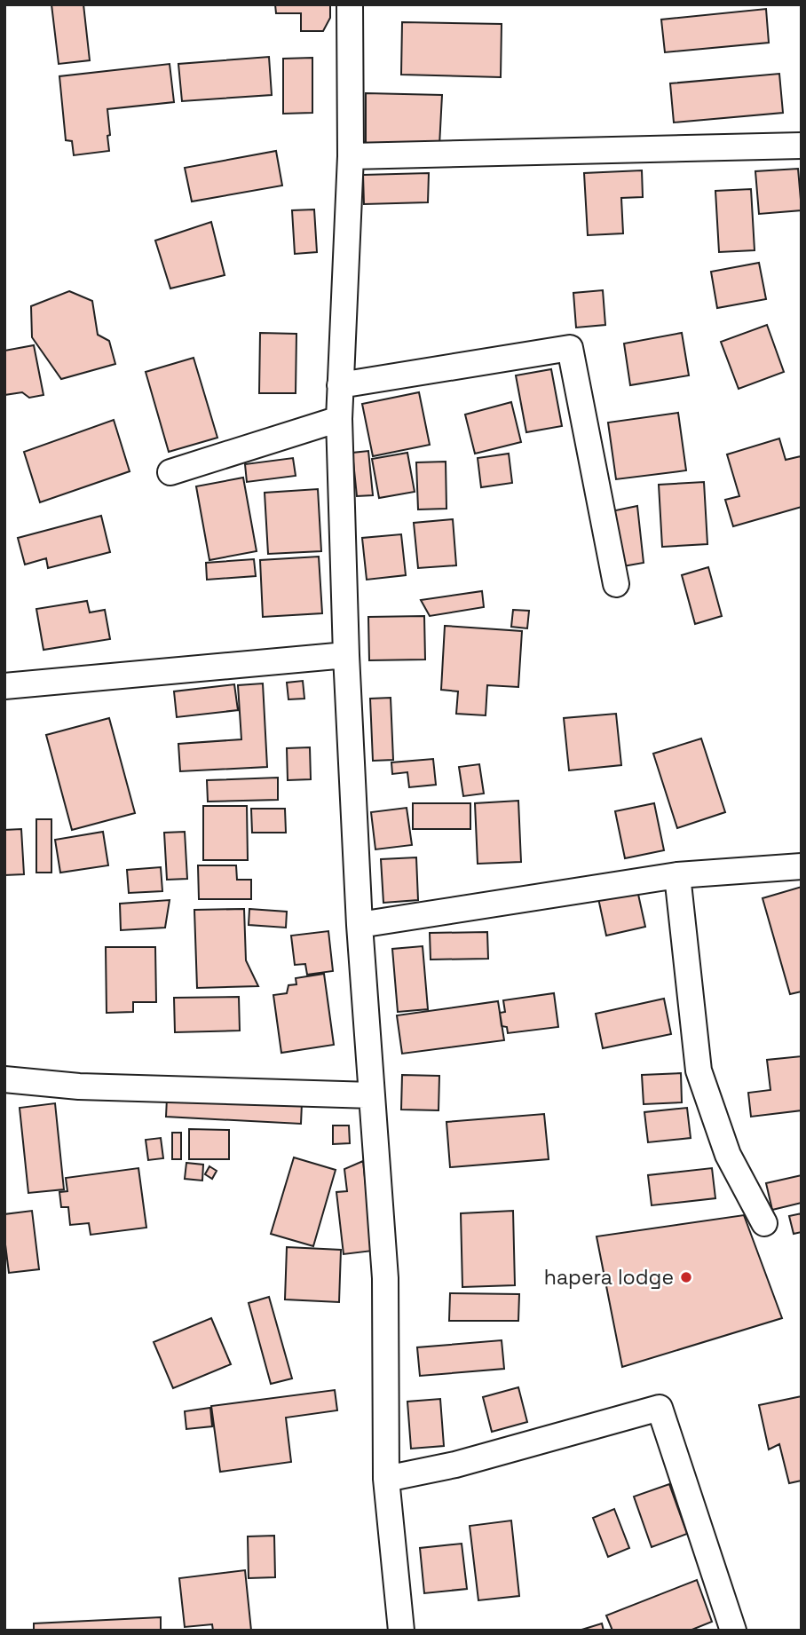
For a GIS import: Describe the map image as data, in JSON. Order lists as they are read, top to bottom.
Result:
{
  "places": ["hapera lodge"]
}
